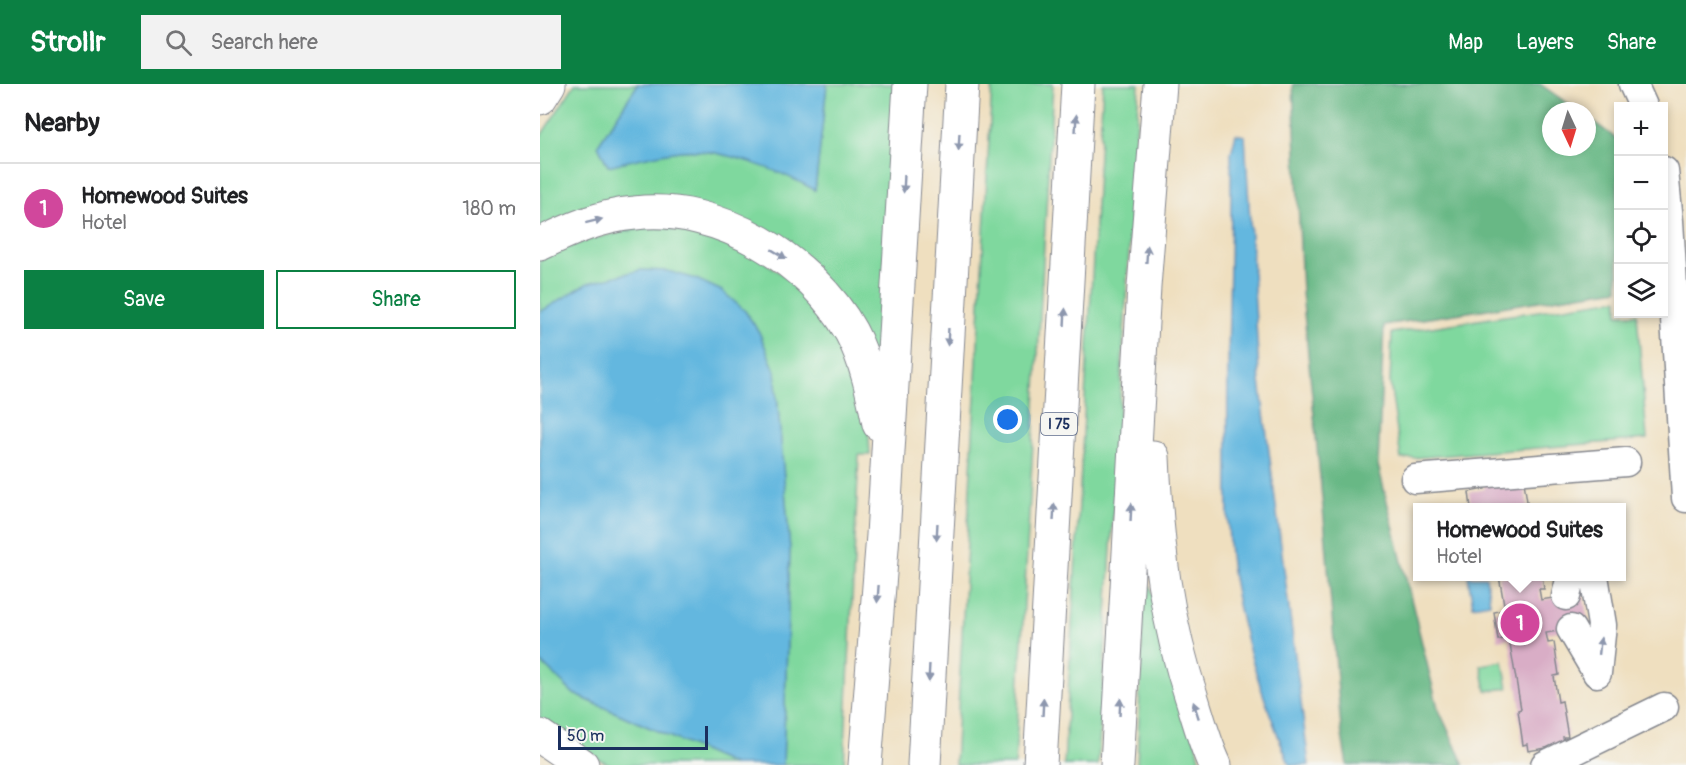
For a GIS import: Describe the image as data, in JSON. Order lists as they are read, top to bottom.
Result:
{
  "streets": {
    "highway": ["I 75"]
  },
  "scale_bar": "50 m",
  "north": "bottom",
  "page": {
    "header": "Strollr",
    "search": "Search here",
    "nav": ["Map", "Layers", "Share"],
    "heading": "Nearby",
    "map_buttons": ["+", "−"],
    "list": [
      {
        "mark": "1",
        "name": "Homewood Suites",
        "note": "Hotel",
        "value": "180 m"
      }
    ],
    "buttons": ["Save", "Share"],
    "popup": ["Homewood Suites", "Hotel"],
    "pins": "1",
    "scale": "50 m"
  }
}
